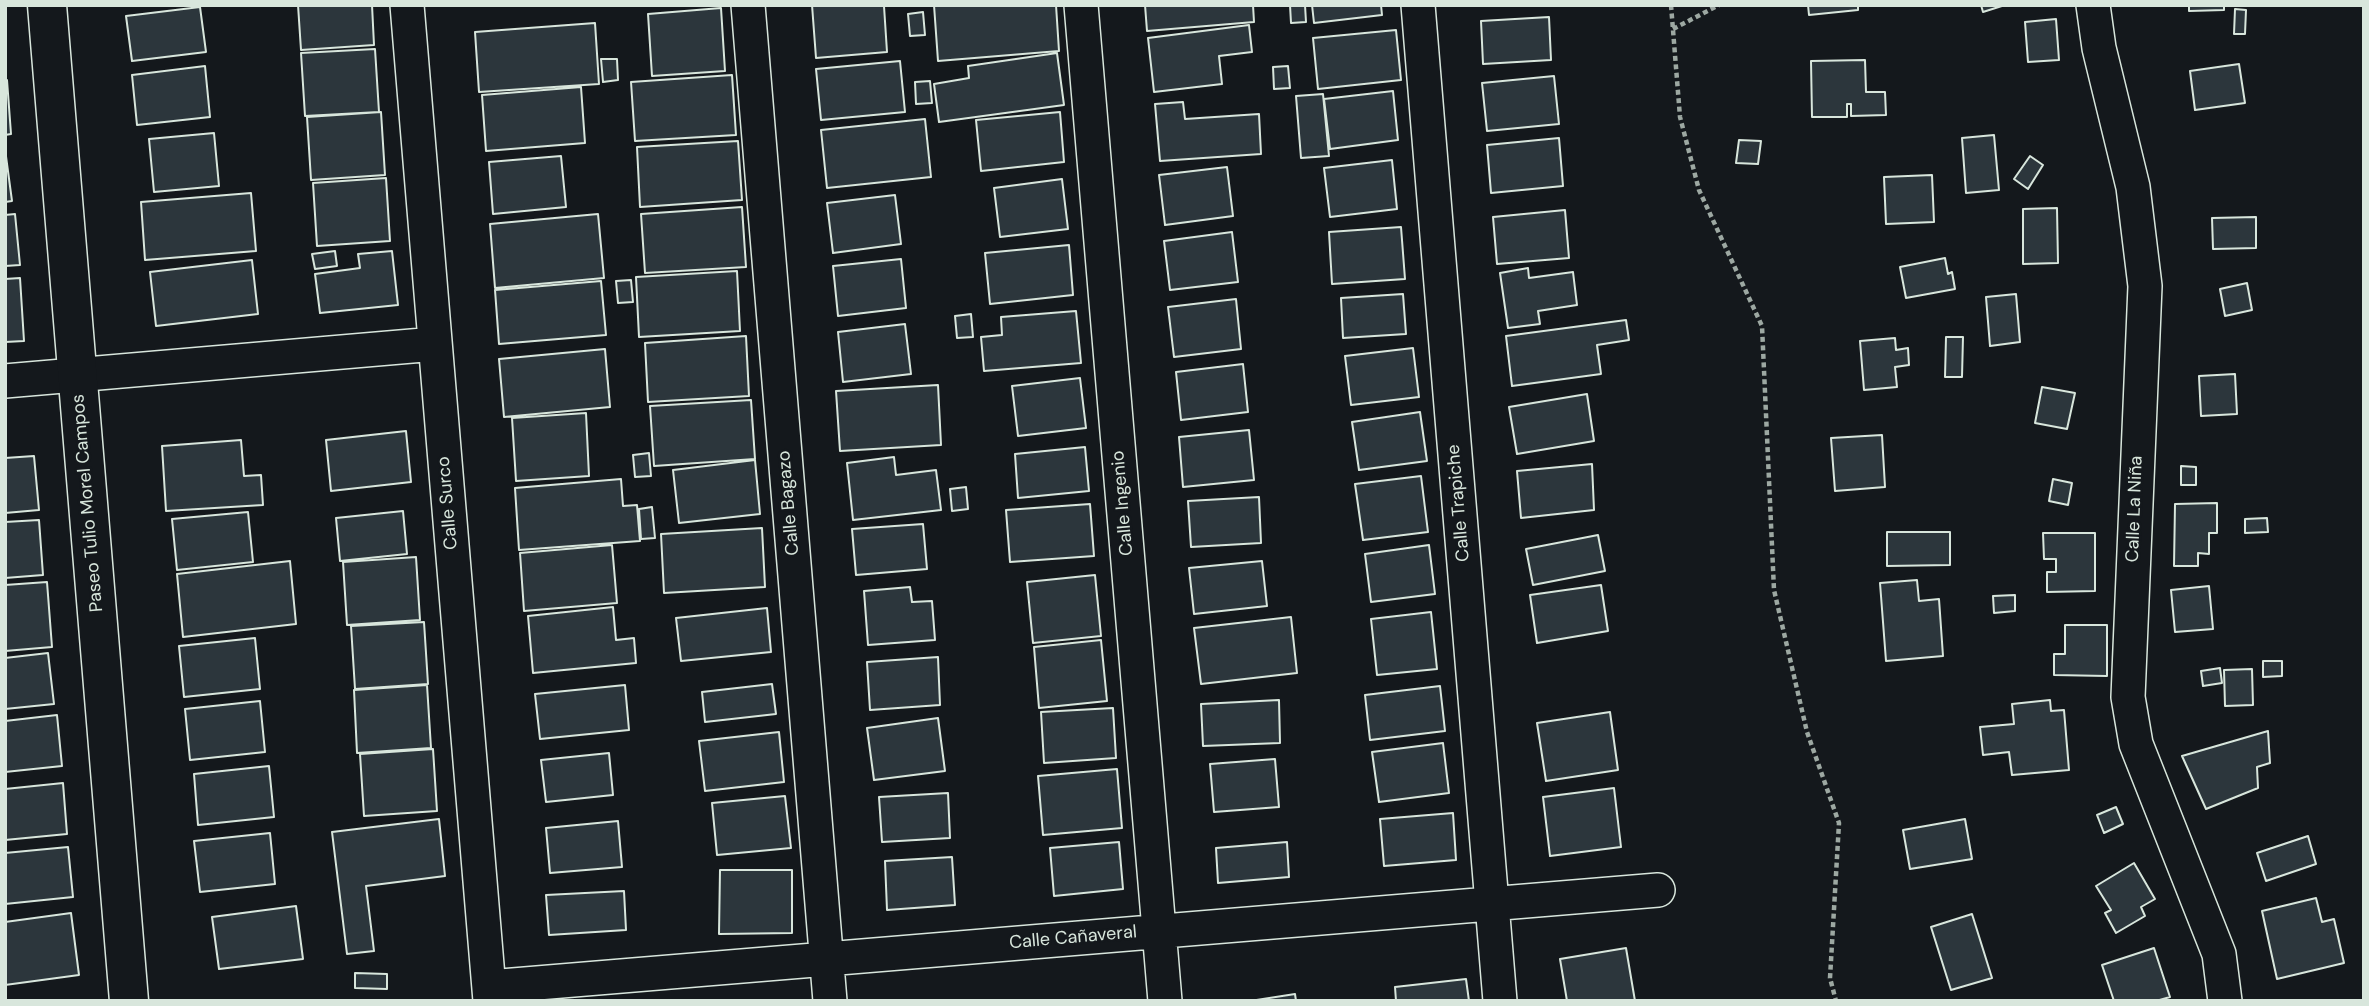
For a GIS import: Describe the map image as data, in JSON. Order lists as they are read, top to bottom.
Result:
{
  "streets": {
    "street": [
      "Paseo Tulio Morel Campos",
      "Calle Surco",
      "Calle Bagazo",
      "Calle Ingenio",
      "Calle Trapiche",
      "Calle La Niña",
      "Calle Cañaveral"
    ]
  },
  "crossings": [
    ["Calle Surco", "Calle Cañaveral"],
    ["Calle Bagazo", "Calle Cañaveral"],
    ["Calle Ingenio", "Calle Cañaveral"],
    ["Calle Trapiche", "Calle Cañaveral"]
  ]
}
